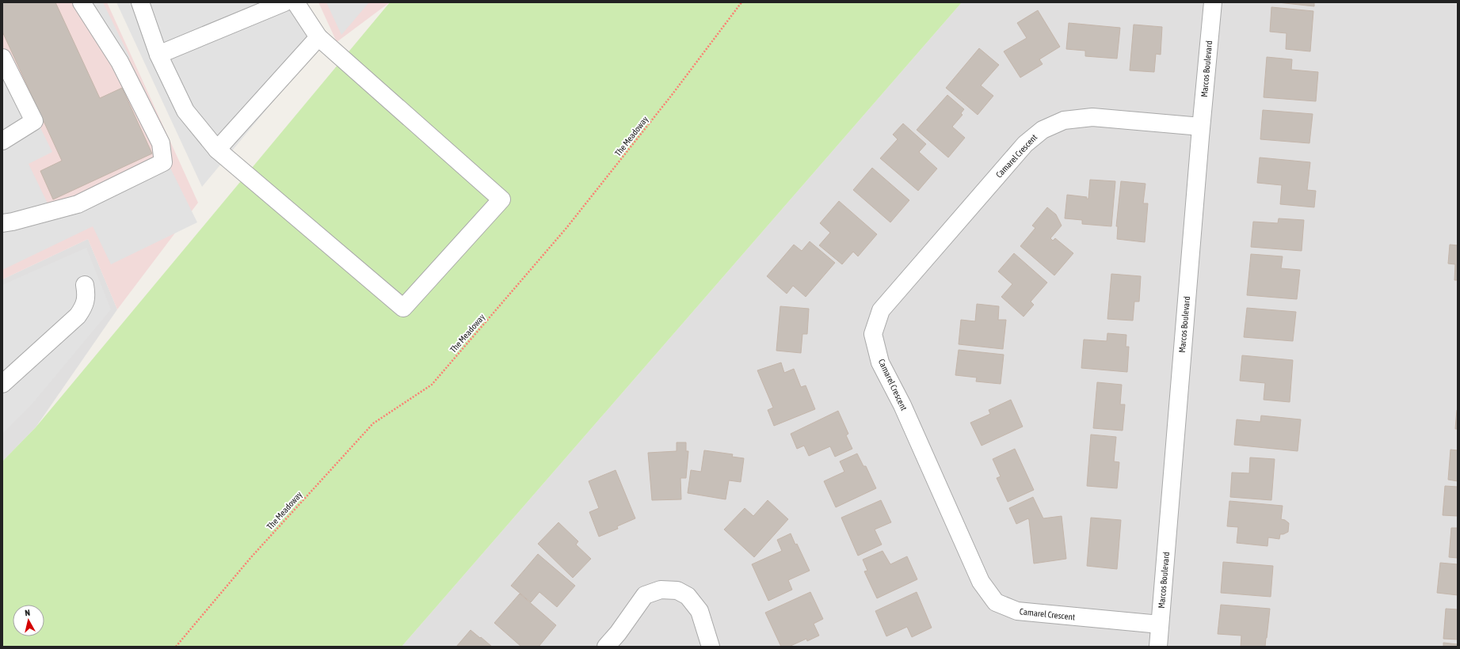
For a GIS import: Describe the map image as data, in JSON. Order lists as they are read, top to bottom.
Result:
{
  "streets": {
    "street": ["Marcos Boulevard", "Camarel Crescent"],
    "path": ["The Meadoway"]
  },
  "crossings": [
    ["Marcos Boulevard", "Camarel Crescent"]
  ],
  "north": "top"
}
